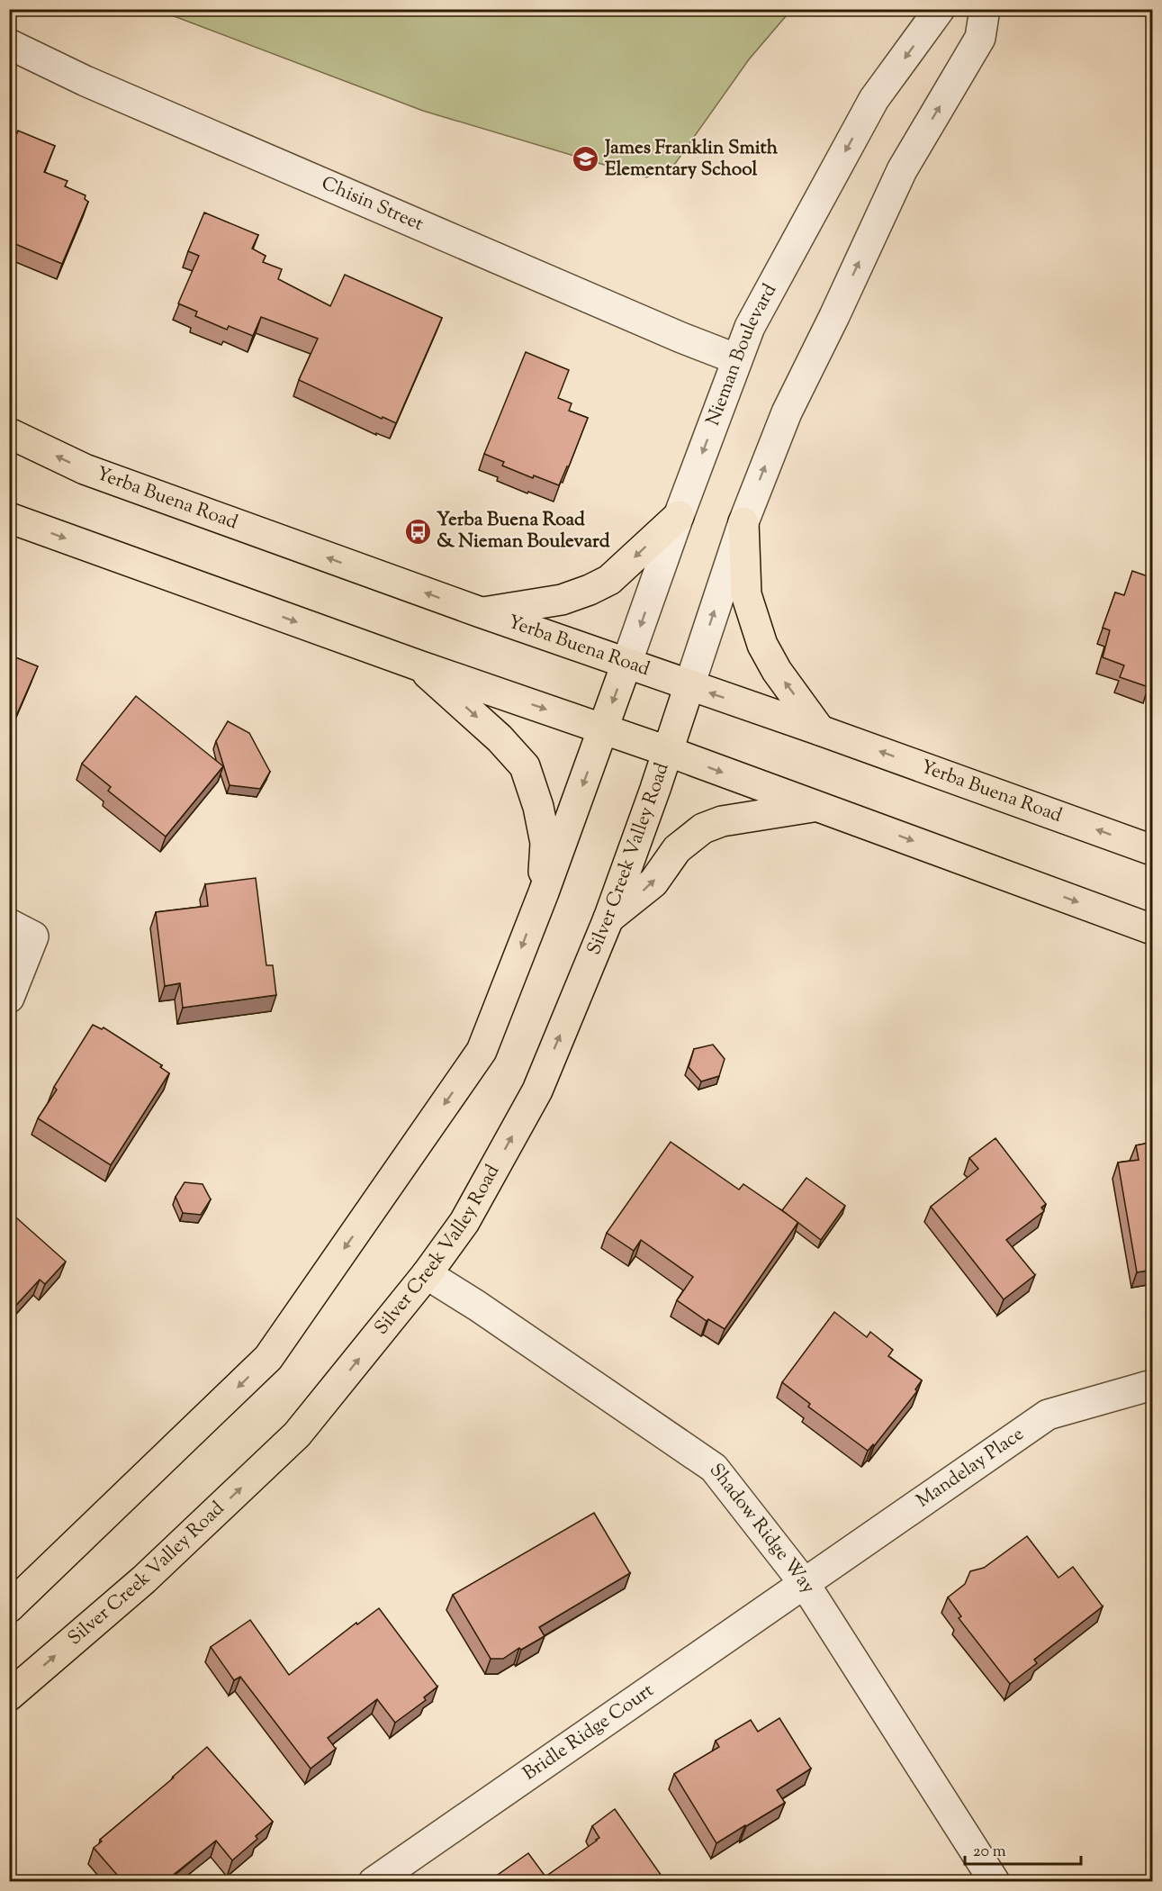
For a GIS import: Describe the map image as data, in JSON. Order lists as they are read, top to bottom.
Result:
{
  "streets": {
    "main road": ["Nieman Boulevard", "Yerba Buena Road", "Silver Creek Valley Road"],
    "street": [
      "Chisin Street",
      "Mandelay Place",
      "Shadow Ridge Way",
      "Bridle Ridge Court"
    ]
  },
  "crossings": [
    ["Chisin Street", "Nieman Boulevard"],
    ["Nieman Boulevard", "Yerba Buena Road"],
    ["Yerba Buena Road", "Silver Creek Valley Road"],
    ["Silver Creek Valley Road", "Shadow Ridge Way"],
    ["Mandelay Place", "Shadow Ridge Way"],
    ["Mandelay Place", "Bridle Ridge Court"],
    ["Shadow Ridge Way", "Bridle Ridge Court"]
  ],
  "places": {
    "school or university": ["James Franklin Smith Elementary School"],
    "bus stop": ["Yerba Buena Road & Nieman Boulevard"]
  },
  "scale_bar": "20 m"
}
